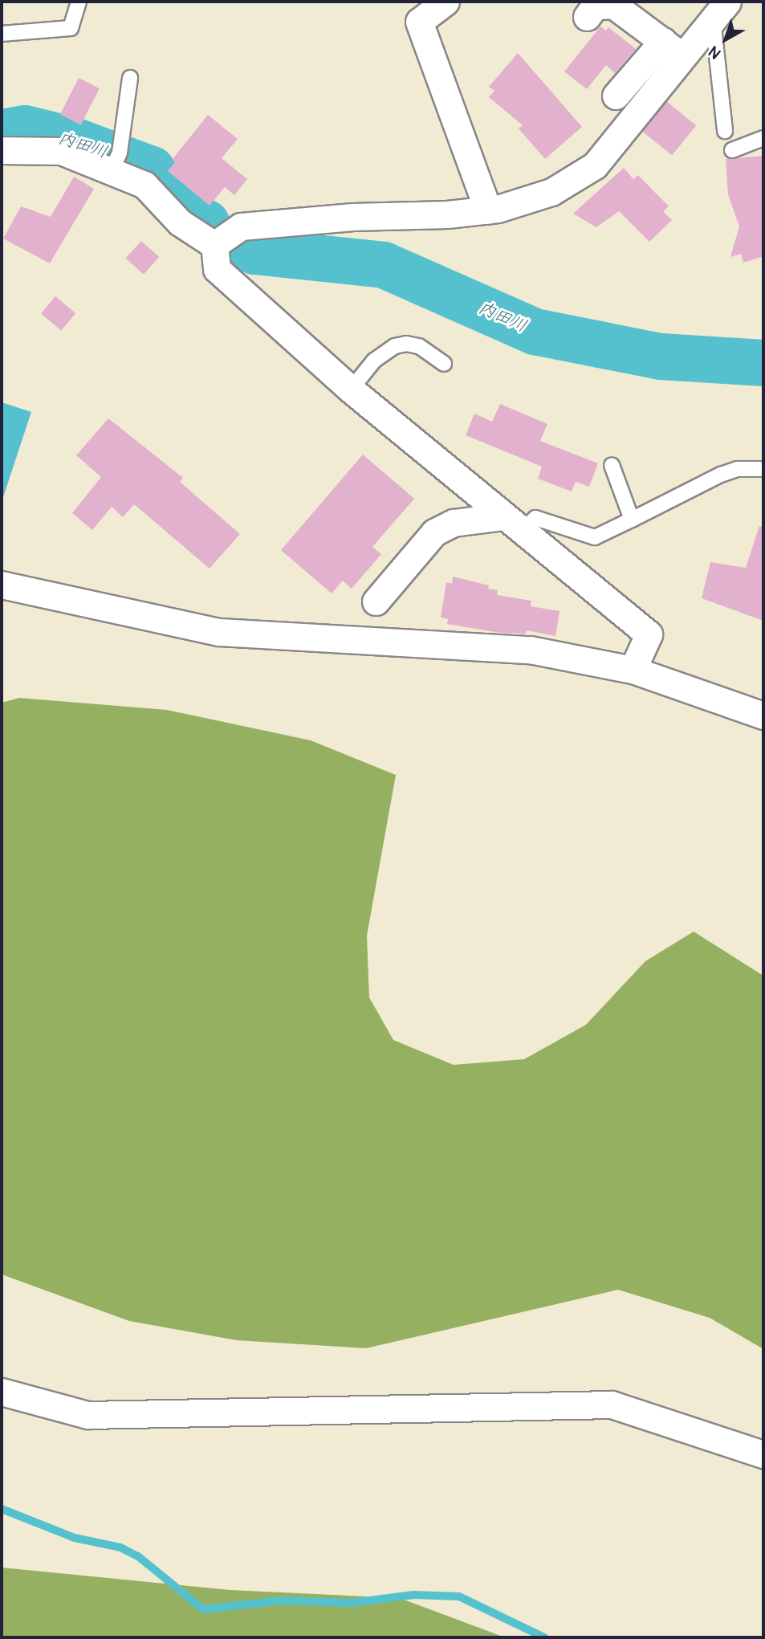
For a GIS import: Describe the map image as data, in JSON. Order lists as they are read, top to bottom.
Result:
{
  "water": ["内田川"],
  "north": "bottom left"
}
